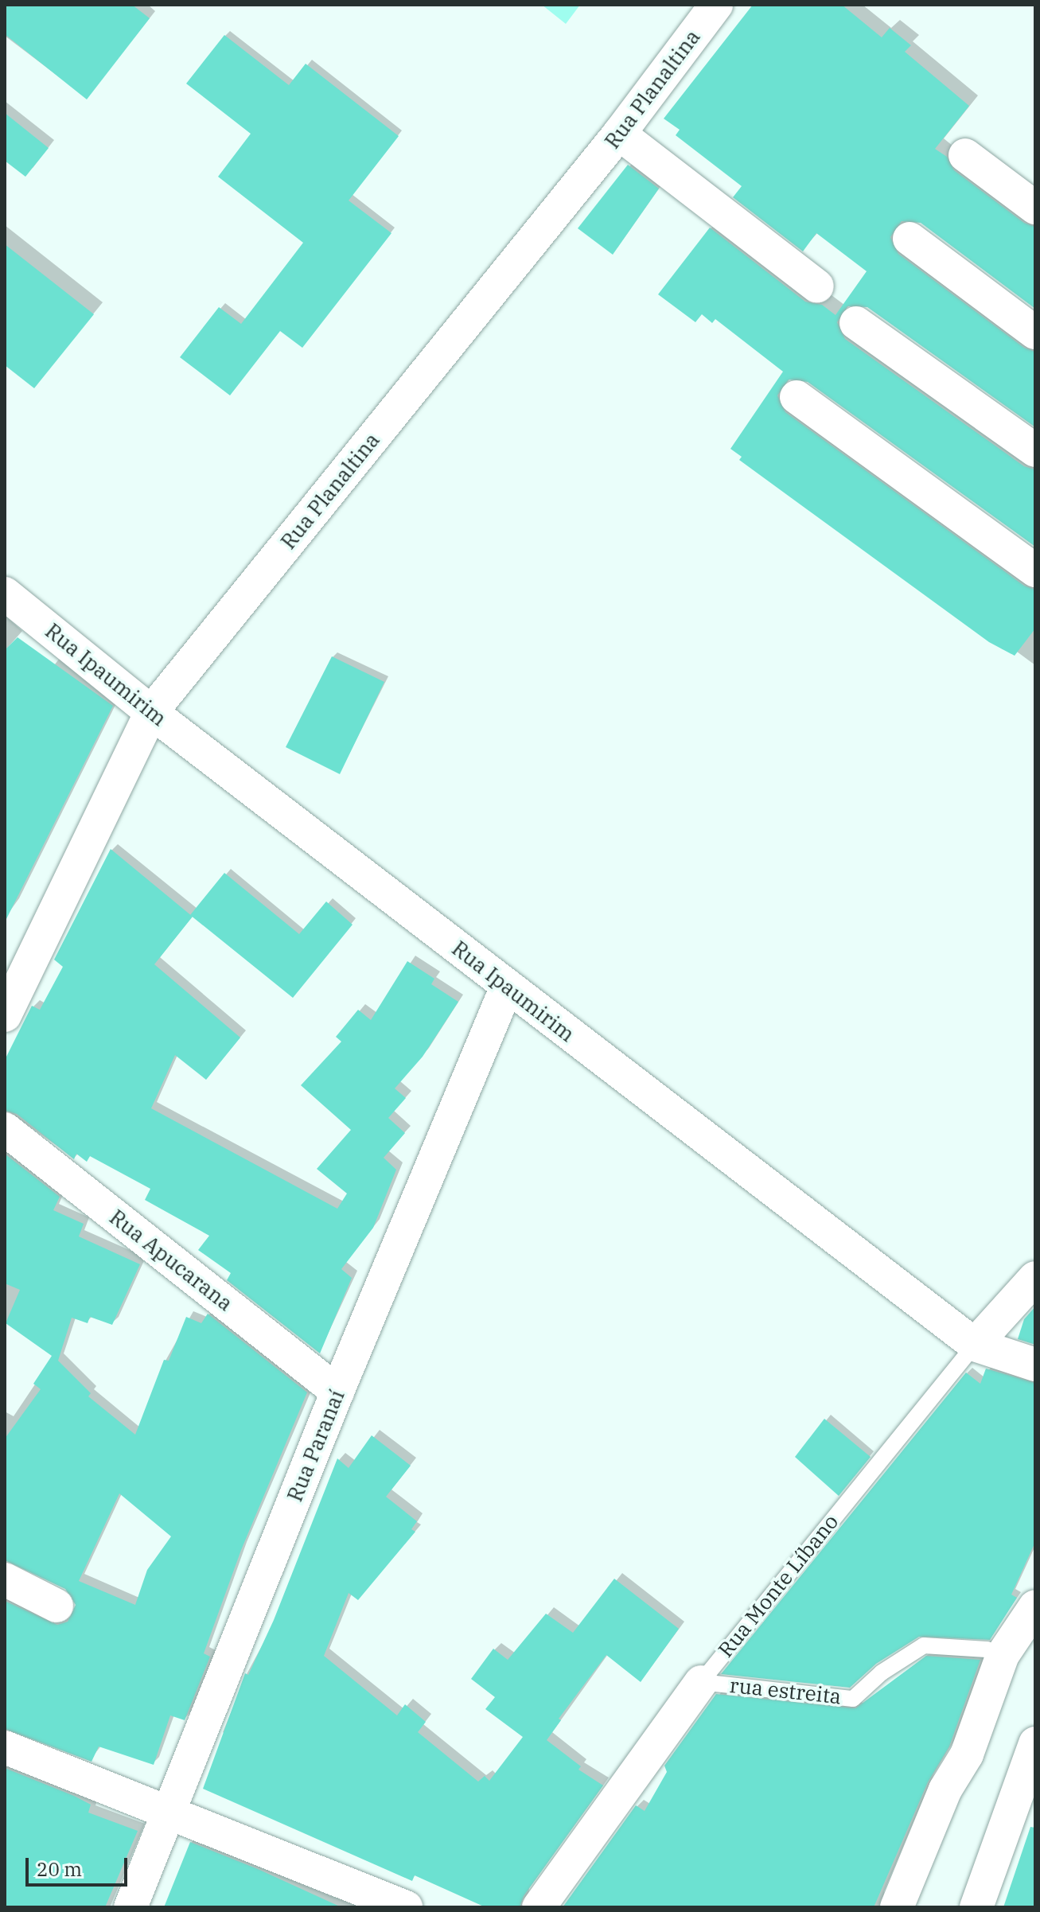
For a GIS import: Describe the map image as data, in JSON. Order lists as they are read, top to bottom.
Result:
{
  "streets": {
    "street": [
      "Rua Planaltina",
      "Rua Ipaumirim",
      "Rua Apucarana",
      "Rua Paranaí",
      "Rua Monte Líbano"
    ],
    "lane": ["rua estreita"]
  },
  "crossings": [
    ["Rua Planaltina", "Rua Ipaumirim"],
    ["Rua Ipaumirim", "Rua Paranaí"],
    ["Rua Ipaumirim", "Rua Monte Líbano"],
    ["Rua Apucarana", "Rua Paranaí"],
    ["Rua Monte Líbano", "rua estreita"]
  ],
  "scale_bar": "20 m"
}
